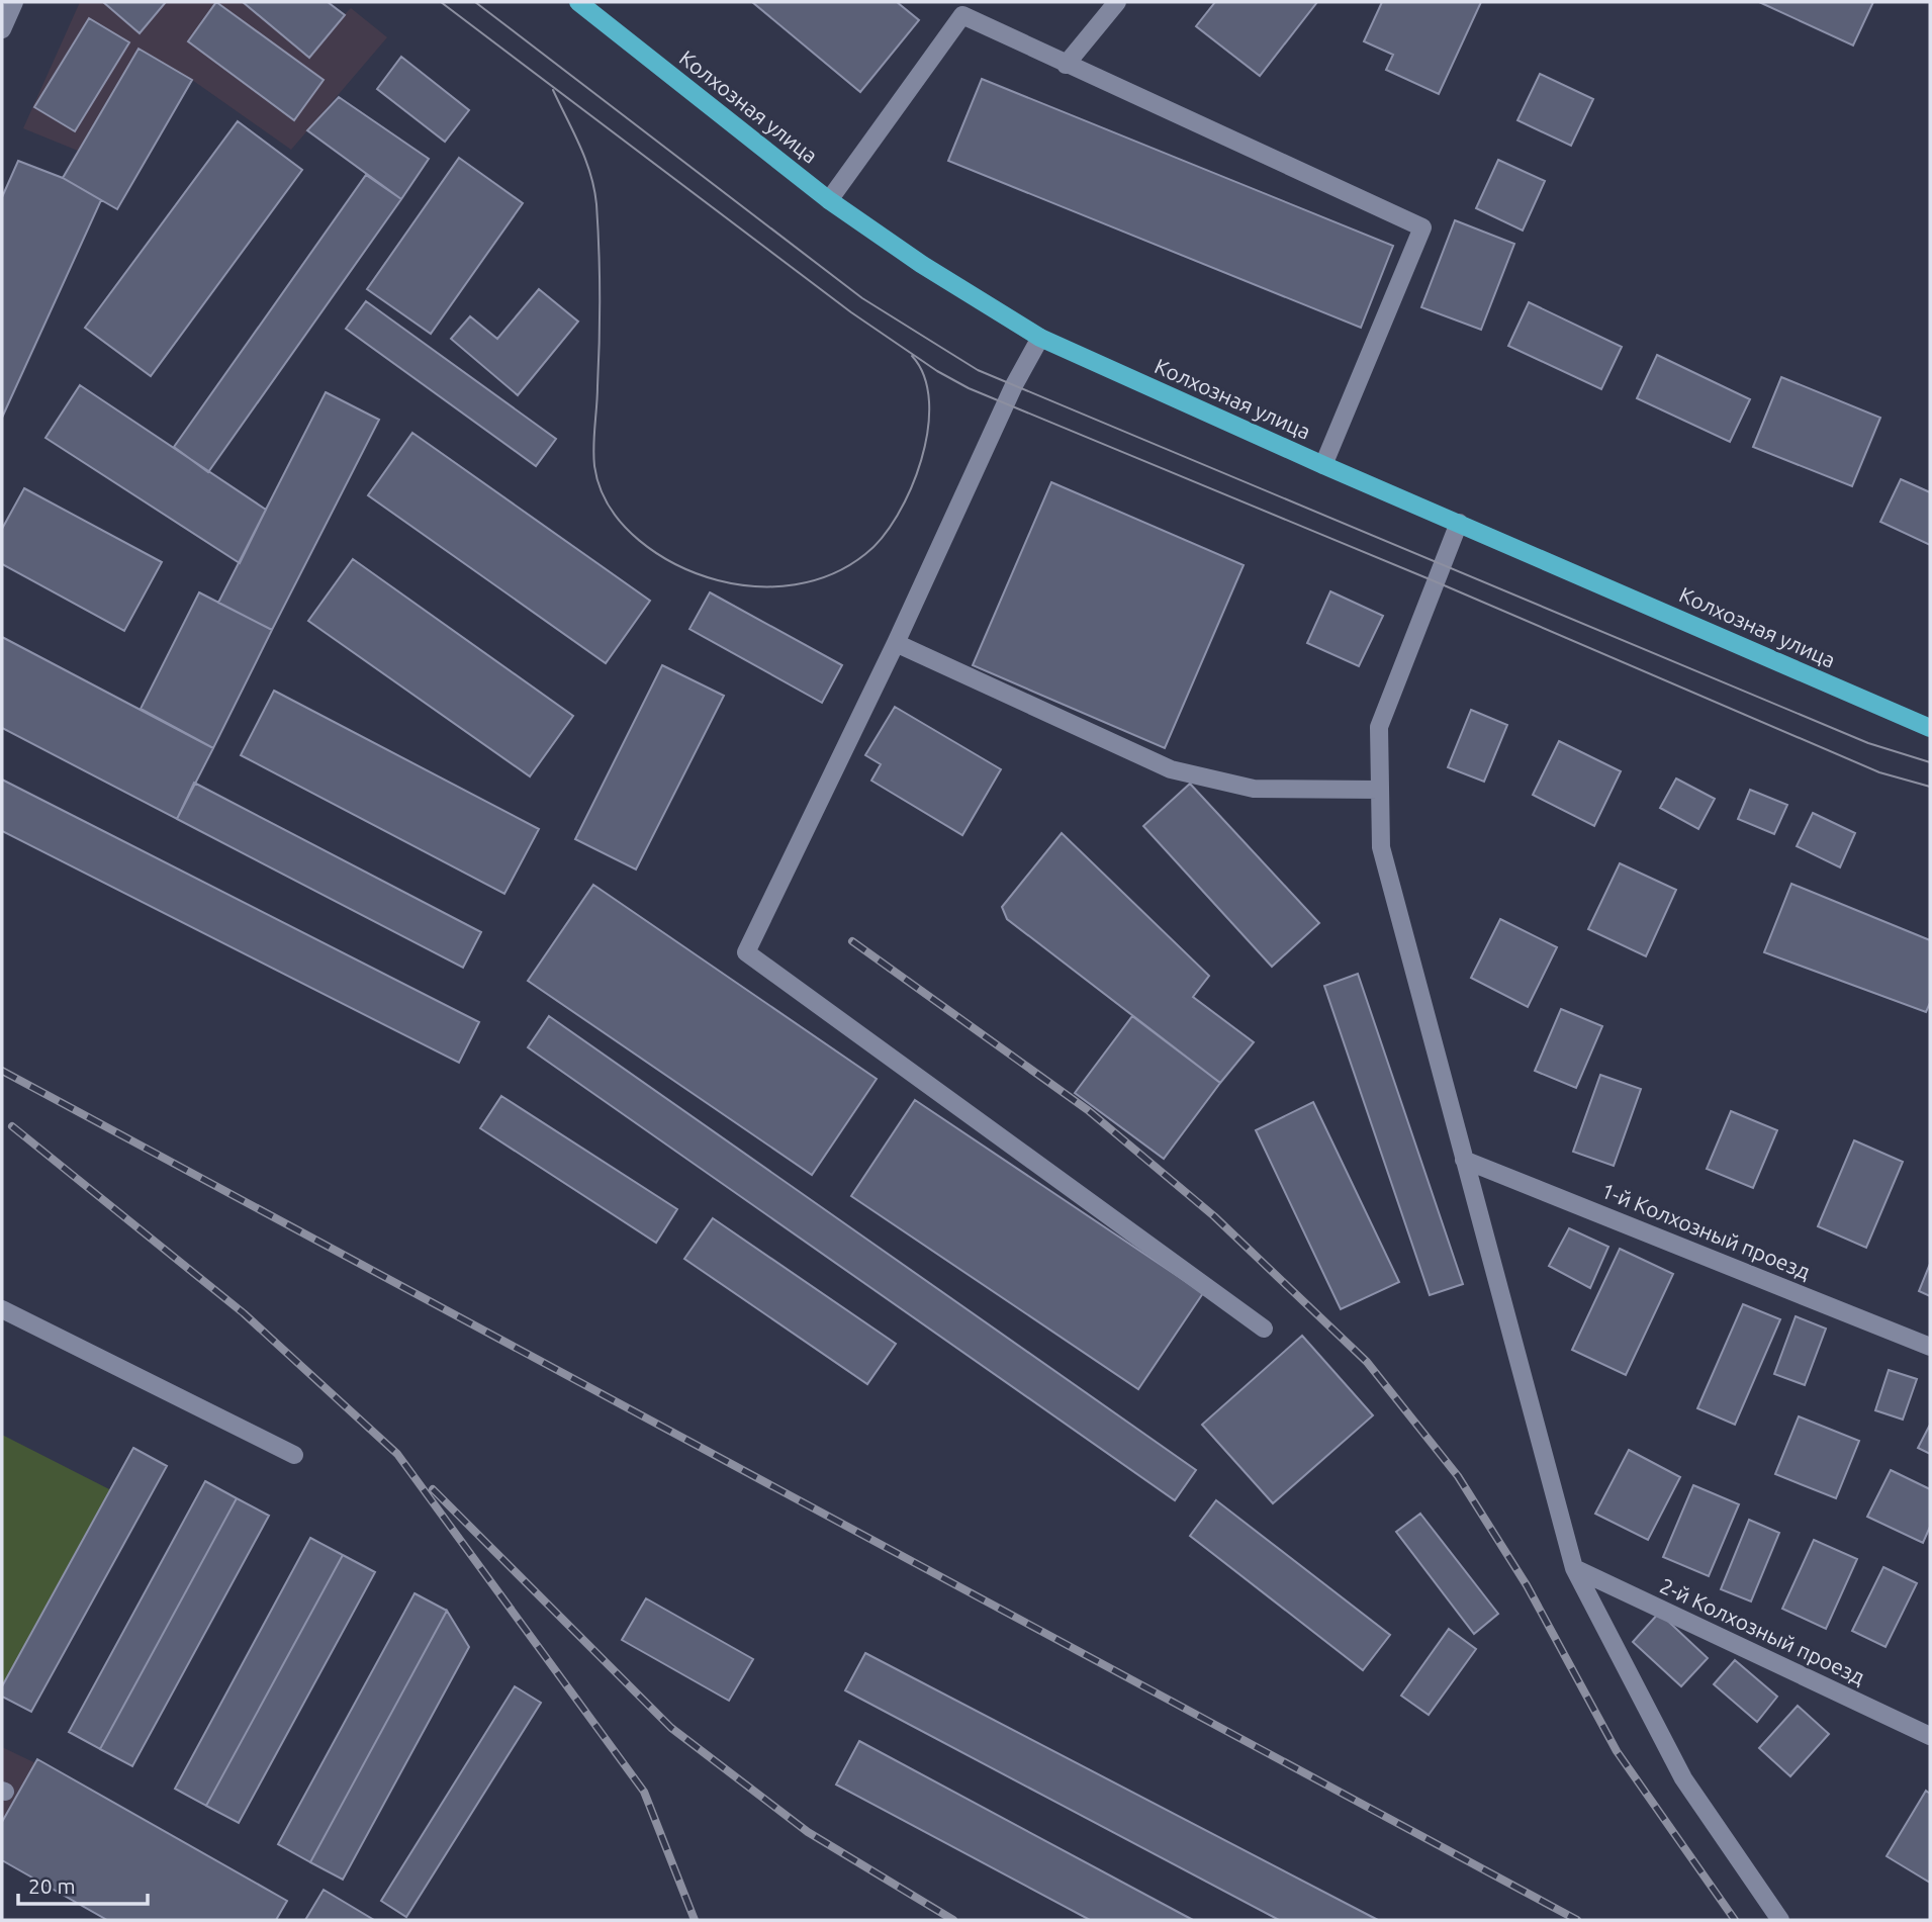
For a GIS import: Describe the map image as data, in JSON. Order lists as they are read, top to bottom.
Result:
{
  "streets": {
    "main road": ["Колхозная улица"],
    "street": ["1-й Колхозный проезд", "2-й Колхозный проезд"]
  },
  "scale_bar": "20 m"
}
